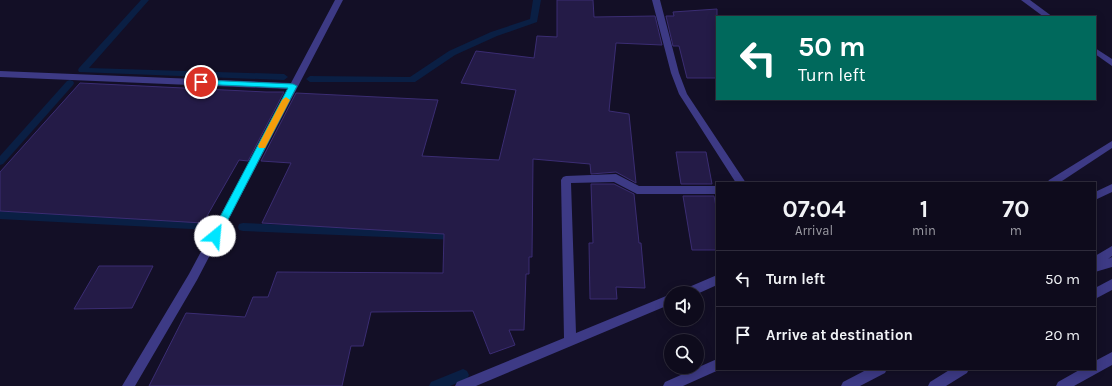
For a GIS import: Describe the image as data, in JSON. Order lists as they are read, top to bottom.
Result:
{
  "page": {
    "turn": ["50 m", "Turn left"],
    "eta": [
      "07:04",
      "Arrival",
      "1",
      "min",
      "70",
      "m"
    ],
    "list": [
      {
        "name": "Turn left",
        "value": "50 m"
      },
      {
        "name": "Arrive at destination",
        "value": "20 m"
      }
    ]
  }
}
